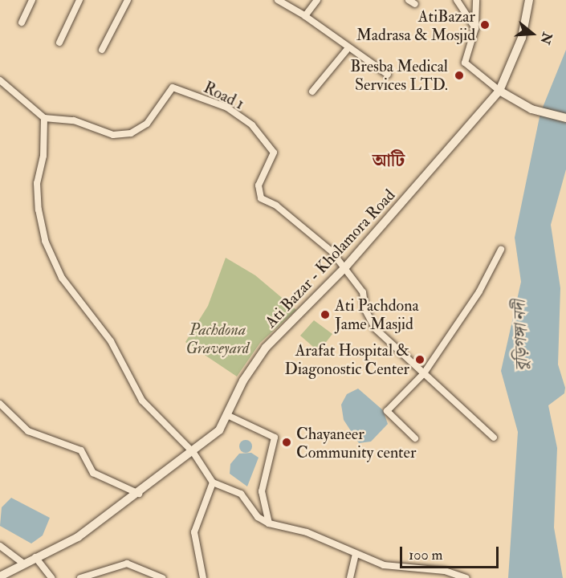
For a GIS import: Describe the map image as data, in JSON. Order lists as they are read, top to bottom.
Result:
{
  "streets": {
    "main road": ["Ati Bazar - Kholamora Road"],
    "street": ["Road 1"]
  },
  "crossings": [
    ["Road 1", "Ati Bazar - Kholamora Road"]
  ],
  "districts": ["আটি"],
  "water": ["বুড়িগঙ্গা নদী"],
  "parks": ["Pachdona Graveyard"],
  "places": [
    "AtiBazar Madrasa & Mosjid",
    "Bresba Medical Services LTD.",
    "Ati Pachdona Jame Masjid",
    "Arafat Hospital & Diagonostic Center",
    "Chayaneer Community center"
  ],
  "scale_bar": "100 m",
  "north": "right"
}
